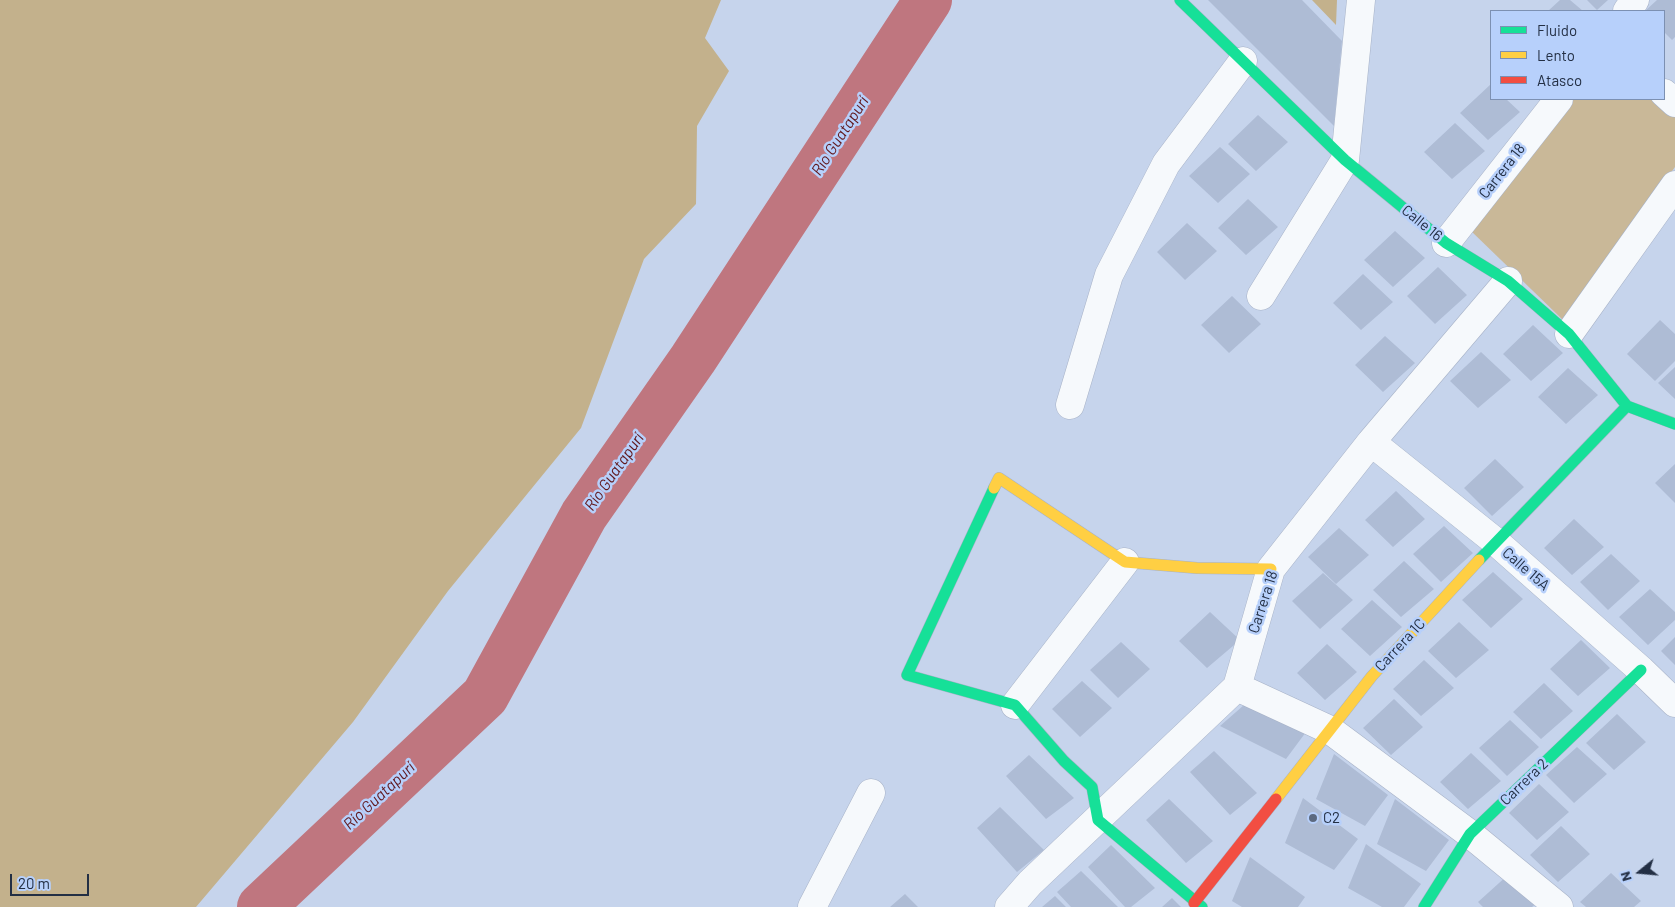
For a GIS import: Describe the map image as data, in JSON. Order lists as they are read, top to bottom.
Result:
{
  "streets": {
    "street": [
      "Carrera 18",
      "Calle 16",
      "Calle 15A",
      "Carrera 1C",
      "Carrera 2"
    ]
  },
  "crossings": [
    ["Carrera 18", "Calle 16"],
    ["Carrera 18", "Calle 15A"],
    ["Calle 16", "Carrera 1C"],
    ["Calle 15A", "Carrera 1C"],
    ["Calle 15A", "Carrera 2"]
  ],
  "water": ["Río Guatapurí"],
  "places": ["C2"],
  "legend": ["Fluido", "Lento", "Atasco"],
  "scale_bar": "20 m",
  "north": "left"
}
